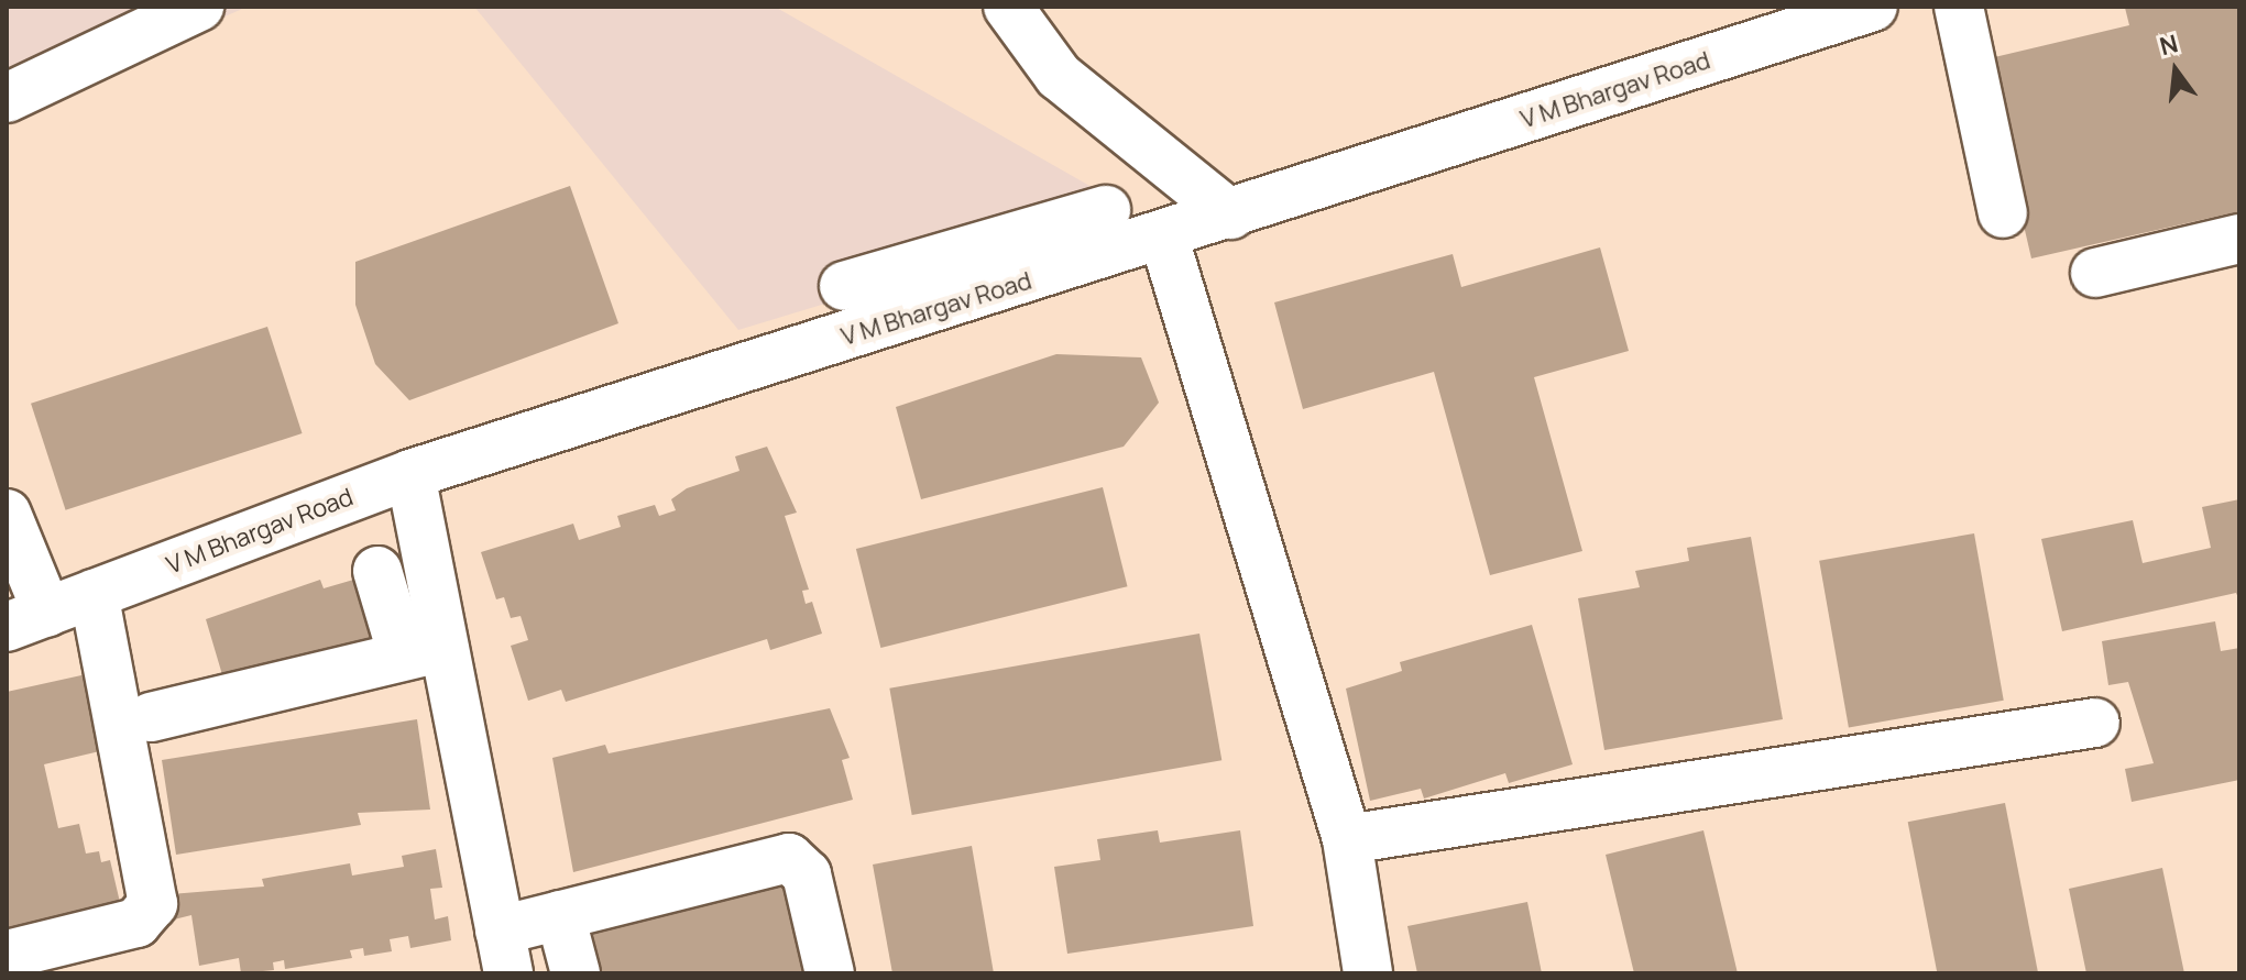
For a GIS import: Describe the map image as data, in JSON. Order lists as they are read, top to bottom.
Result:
{
  "streets": {
    "street": ["V M Bhargav Road"]
  },
  "north": "top"
}
